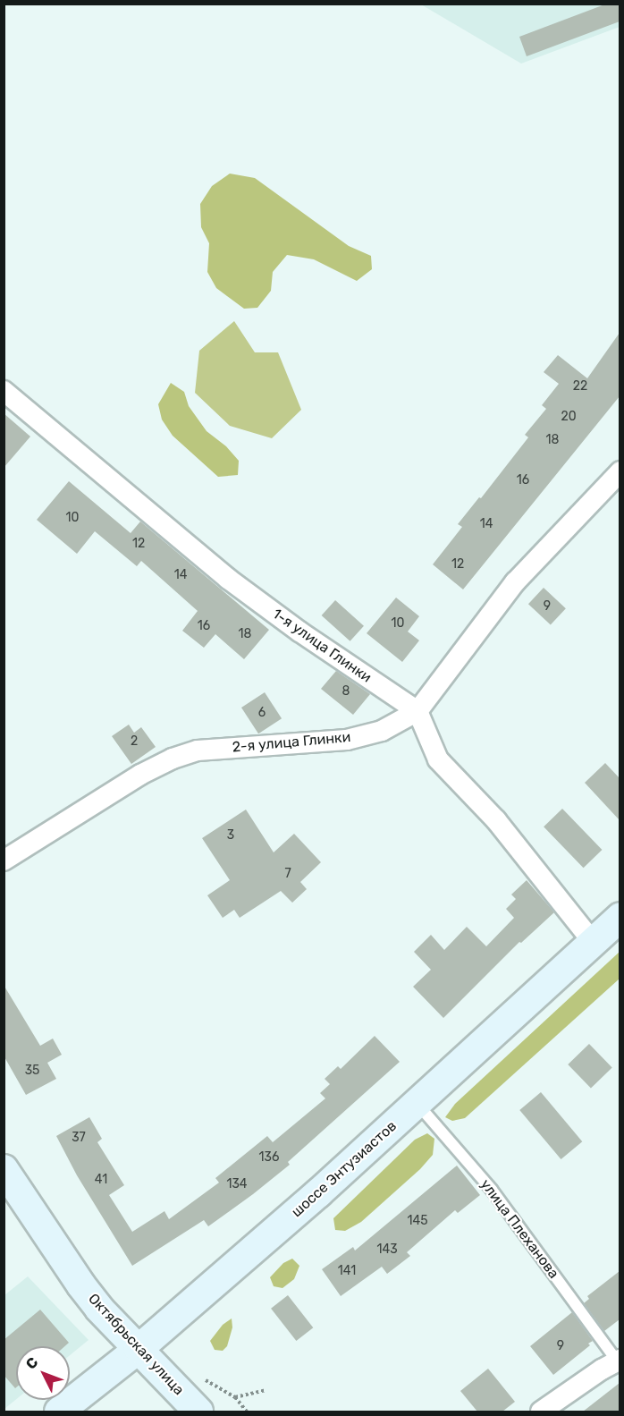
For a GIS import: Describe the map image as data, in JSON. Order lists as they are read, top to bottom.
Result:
{
  "streets": {
    "main road": ["шоссе Энтузиастов", "Октябрьская улица"],
    "street": ["1-я улица Глинки", "2-я улица Глинки", "улица Плеханова"]
  },
  "crossings": [
    ["1-я улица Глинки", "2-я улица Глинки"],
    ["шоссе Энтузиастов", "улица Плеханова"],
    ["шоссе Энтузиастов", "Октябрьская улица"]
  ],
  "house_numbers": [
    "22",
    "20",
    "18",
    "16",
    "10",
    "14",
    "12",
    "12",
    "14",
    "9",
    "10",
    "16",
    "18",
    "8",
    "6",
    "2",
    "3",
    "7",
    "35",
    "37",
    "136",
    "41",
    "134",
    "145",
    "143",
    "141",
    "9"
  ],
  "north": "top left"
}
